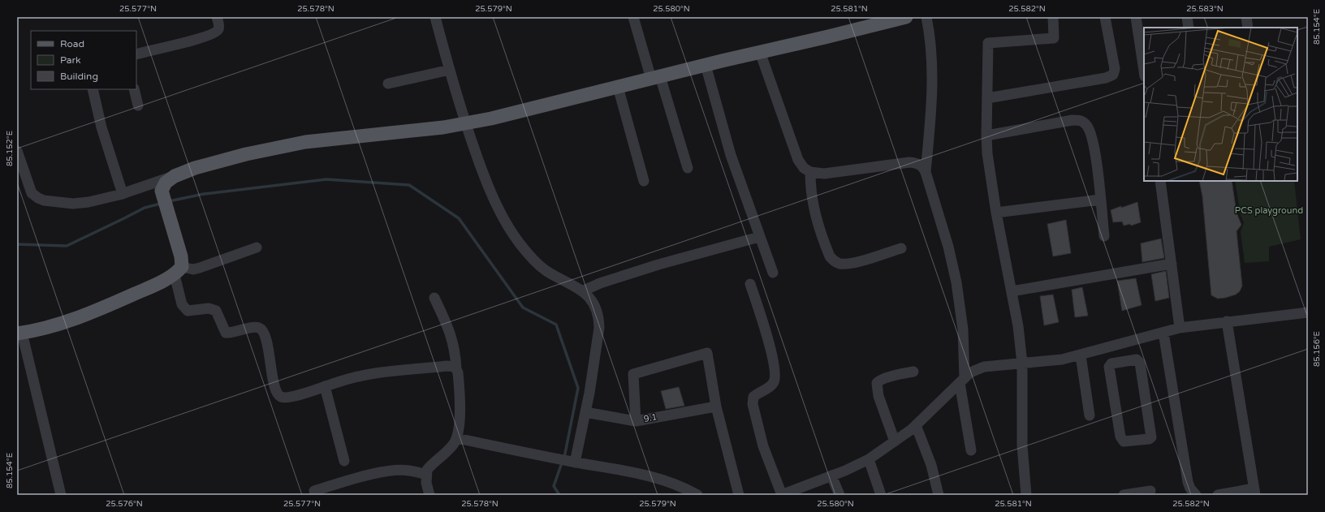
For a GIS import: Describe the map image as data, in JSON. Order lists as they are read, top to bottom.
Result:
{
  "streets": {
    "street": ["9.1"]
  },
  "parks": ["PCS playground"],
  "legend": ["Road", "Park", "Building"],
  "coordinates": [
    "25.577°N",
    "25.578°N",
    "25.579°N",
    "25.580°N",
    "25.581°N",
    "25.582°N",
    "25.583°N",
    "85.154°E",
    "85.152°E",
    "85.156°E",
    "25.576°N"
  ]
}
